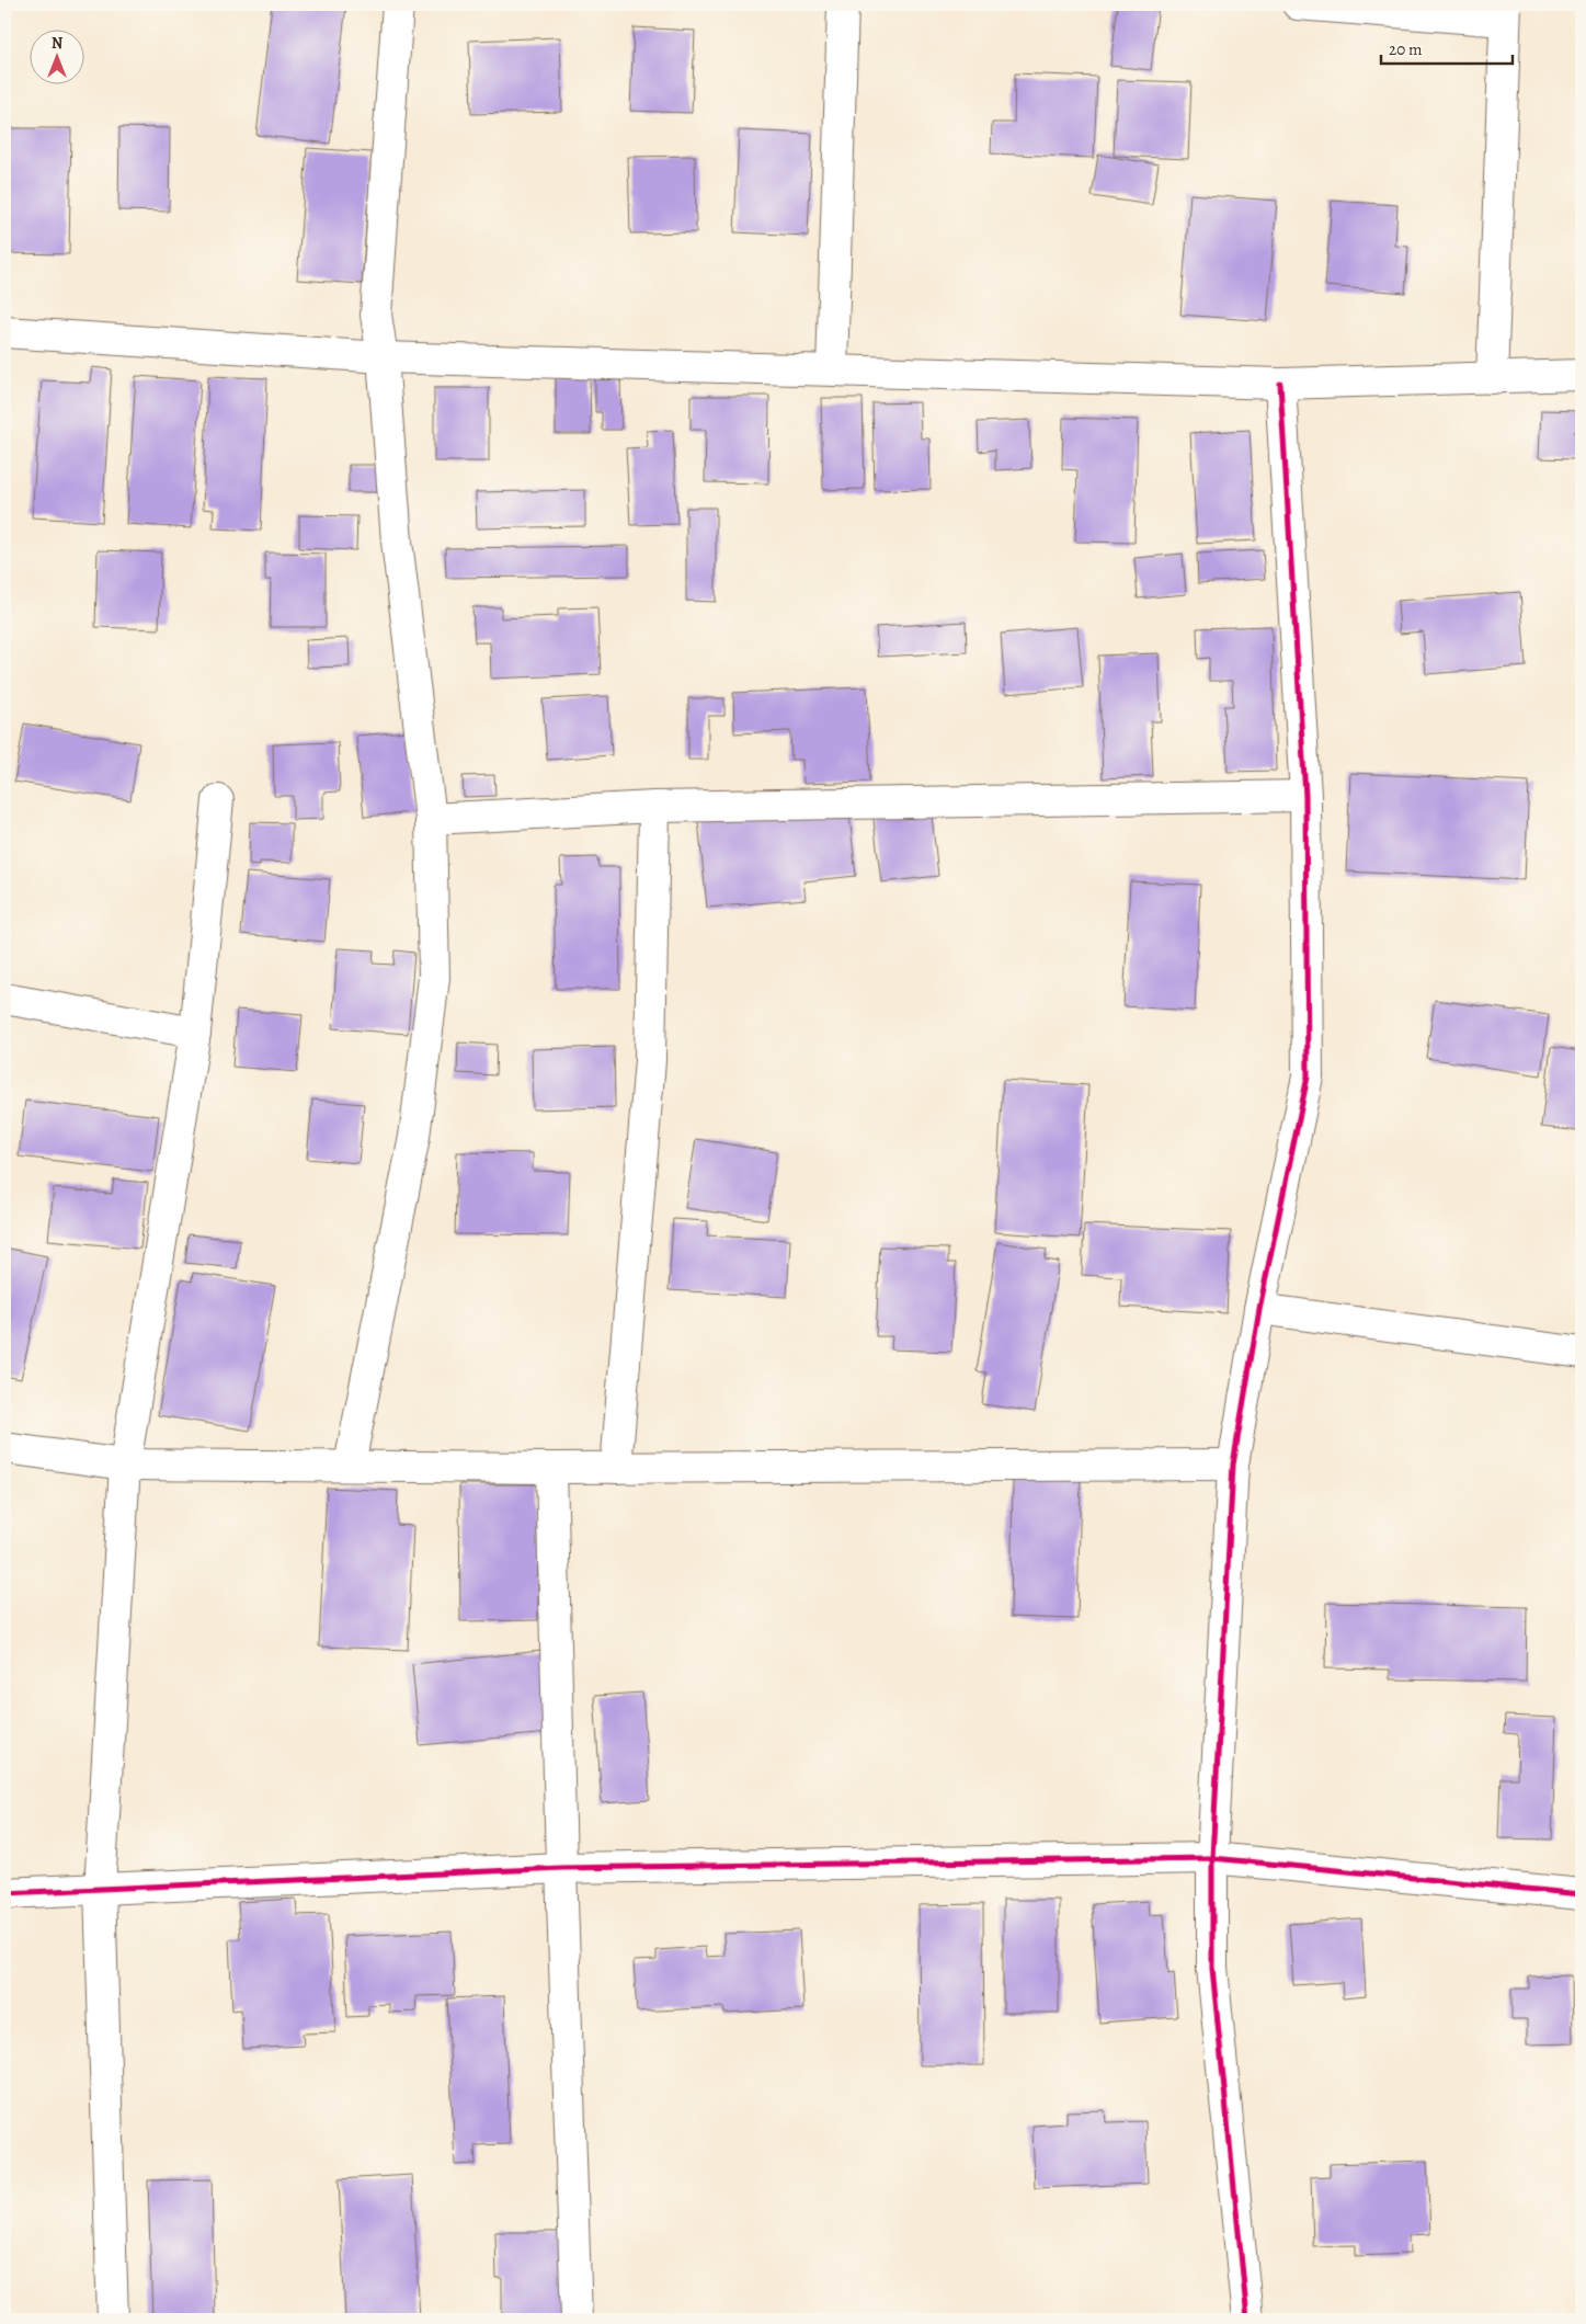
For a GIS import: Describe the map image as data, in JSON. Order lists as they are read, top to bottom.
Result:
{
  "scale_bar": "20 m",
  "north": "top"
}
